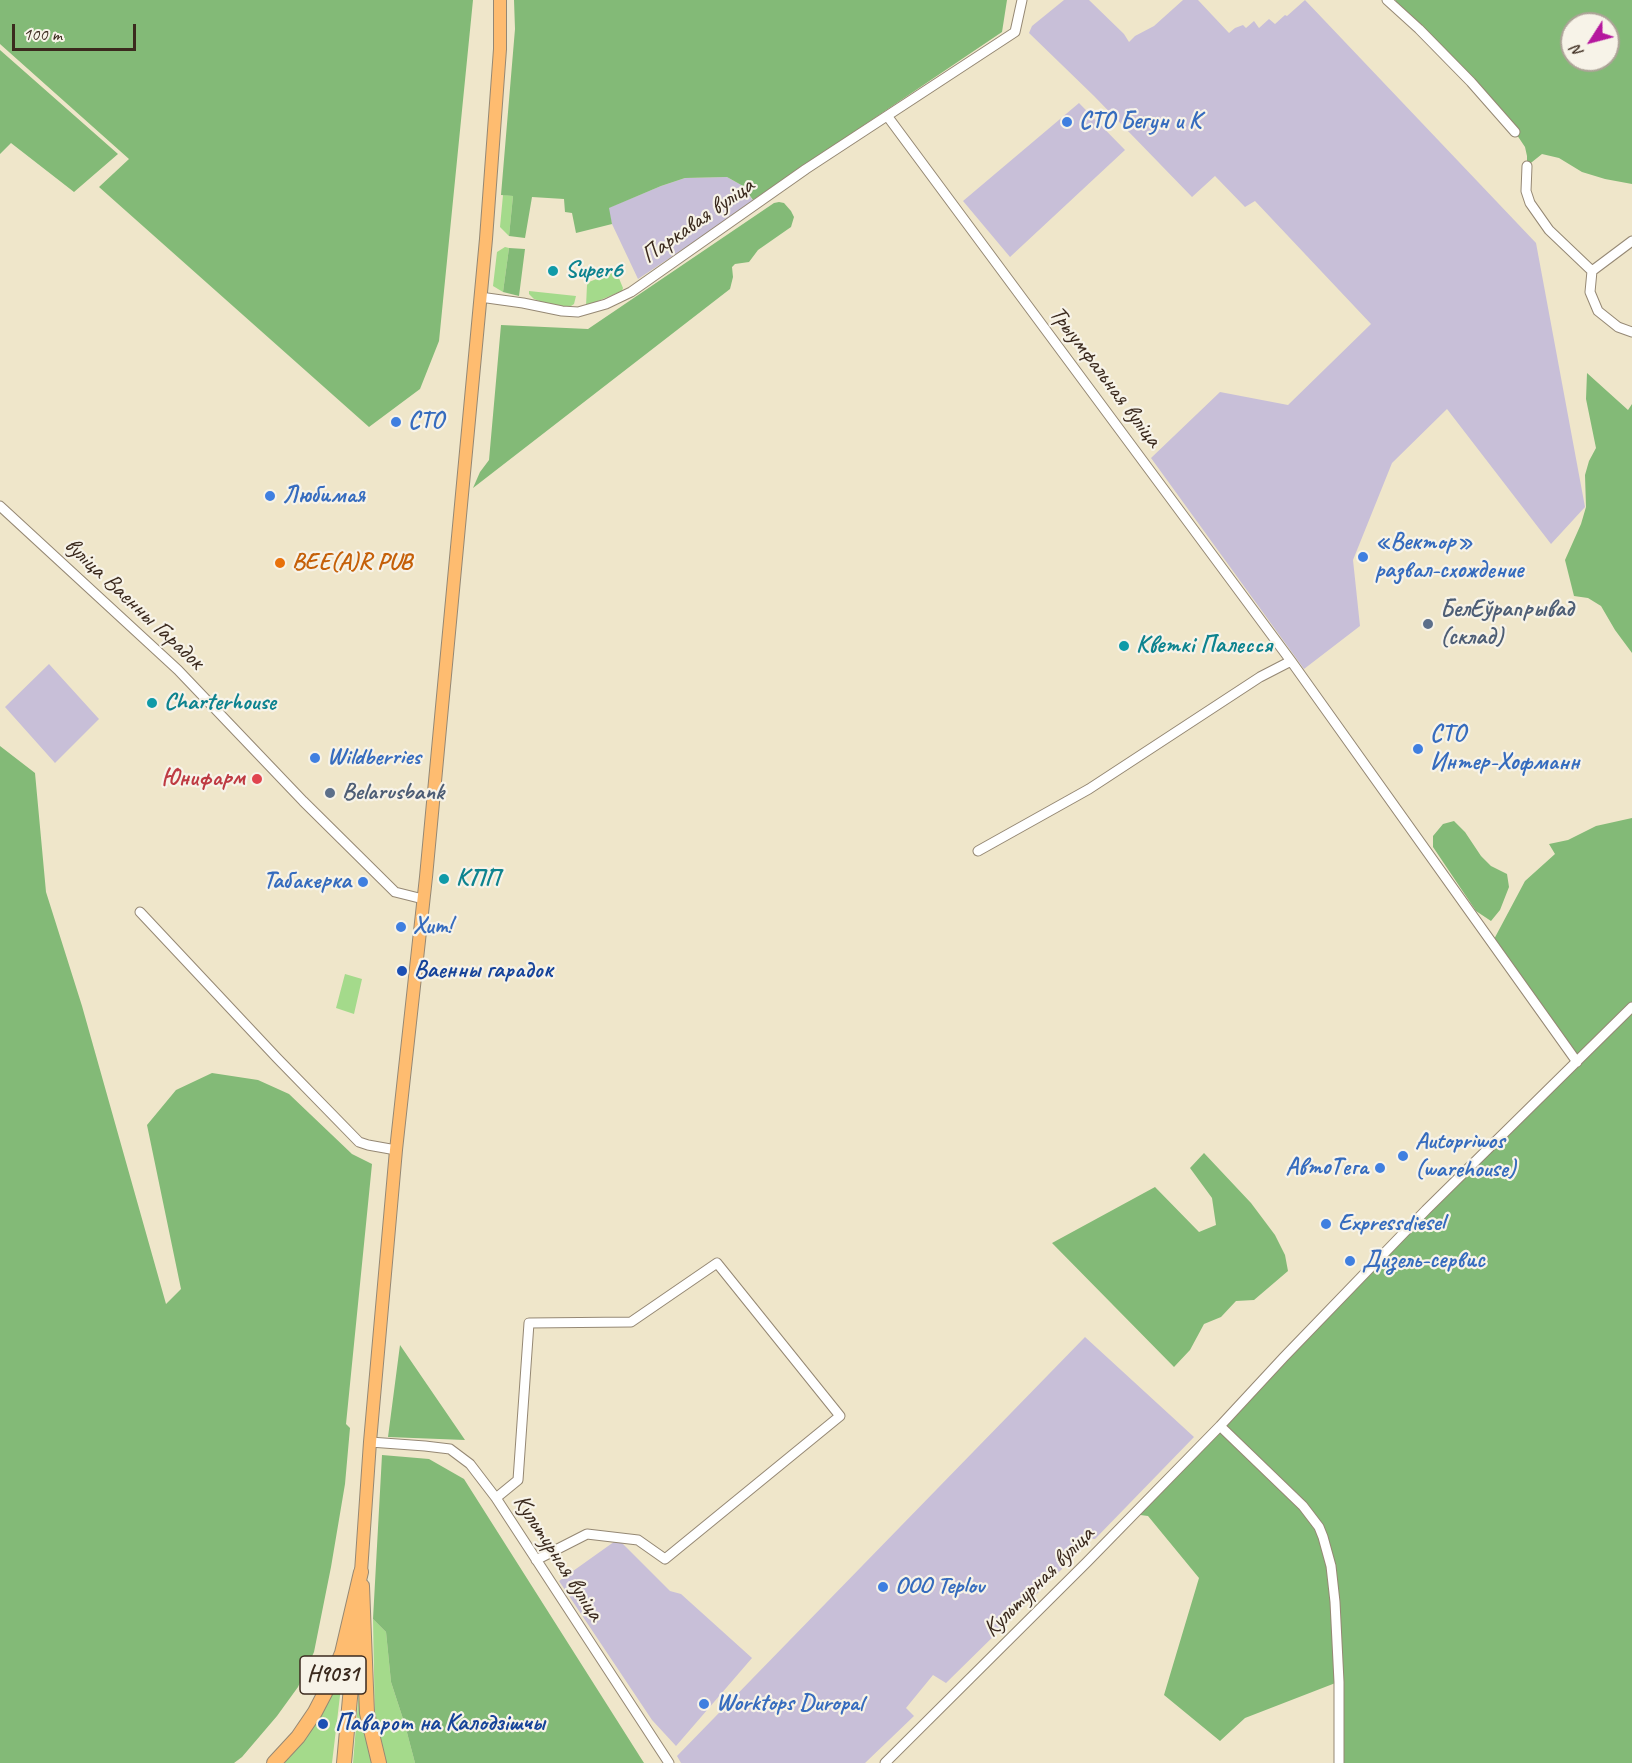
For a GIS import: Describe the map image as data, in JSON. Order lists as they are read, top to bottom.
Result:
{
  "streets": {
    "highway": ["Н9031"],
    "street": [
      "Паркавая вуліца",
      "Трыумфальная вуліца",
      "вуліца Ваенны Гарадок",
      "Культурная вуліца"
    ]
  },
  "crossings": [
    ["Паркавая вуліца", "Трыумфальная вуліца"],
    ["Паркавая вуліца", "Н9031"],
    ["Трыумфальная вуліца", "Культурная вуліца"],
    ["вуліца Ваенны Гарадок", "Н9031"],
    ["Культурная вуліца", "Н9031"]
  ],
  "places": [
    "СТО Бегун и К",
    "Super6",
    "СТО",
    "Любимая",
    "«Вектор» развал-схождение",
    "BEE(A)R PUB",
    "БелЕўрапрывад (склад)",
    "Кветкі Палесся",
    "Charterhouse",
    "СТО Интер-Хофманн",
    "Wildberries",
    "Юнифарм",
    "Belarusbank",
    "КПП",
    "Табакерка",
    "Хит!",
    "Ваенны гарадок",
    "Autopriwos (warehouse)",
    "АвтоТега",
    "Expressdiesel",
    "Дизель-сервис",
    "OOO Teplov",
    "Worktops Duropal",
    "Паварот на Калодзішчы"
  ],
  "scale_bar": "100 m",
  "north": "bottom left"
}
